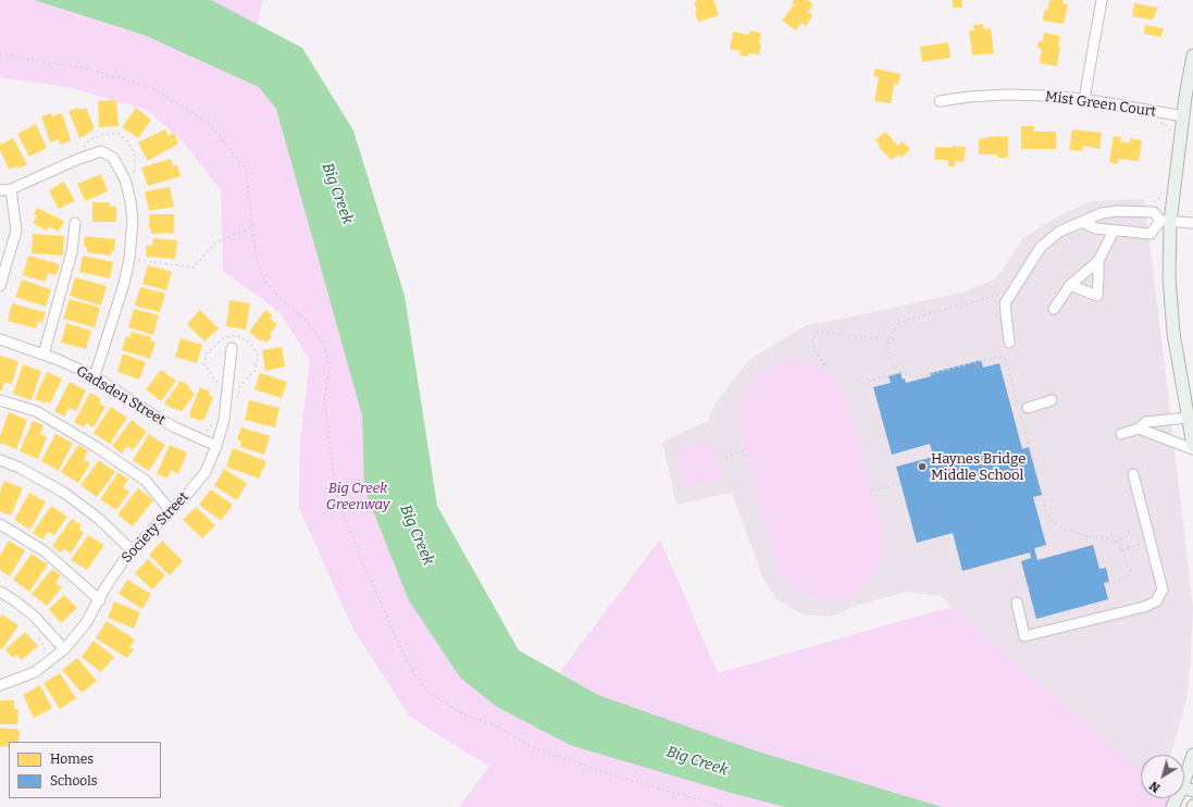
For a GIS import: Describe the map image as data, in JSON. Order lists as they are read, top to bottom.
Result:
{
  "streets": {
    "street": ["Mist Green Court", "Gadsden Street", "Society Street"]
  },
  "crossings": [
    ["Gadsden Street", "Society Street"]
  ],
  "water": ["Big Creek"],
  "parks": ["Big Creek Greenway"],
  "places": ["Haynes Bridge Middle School"],
  "legend": ["Homes", "Schools"],
  "north": "bottom left"
}
